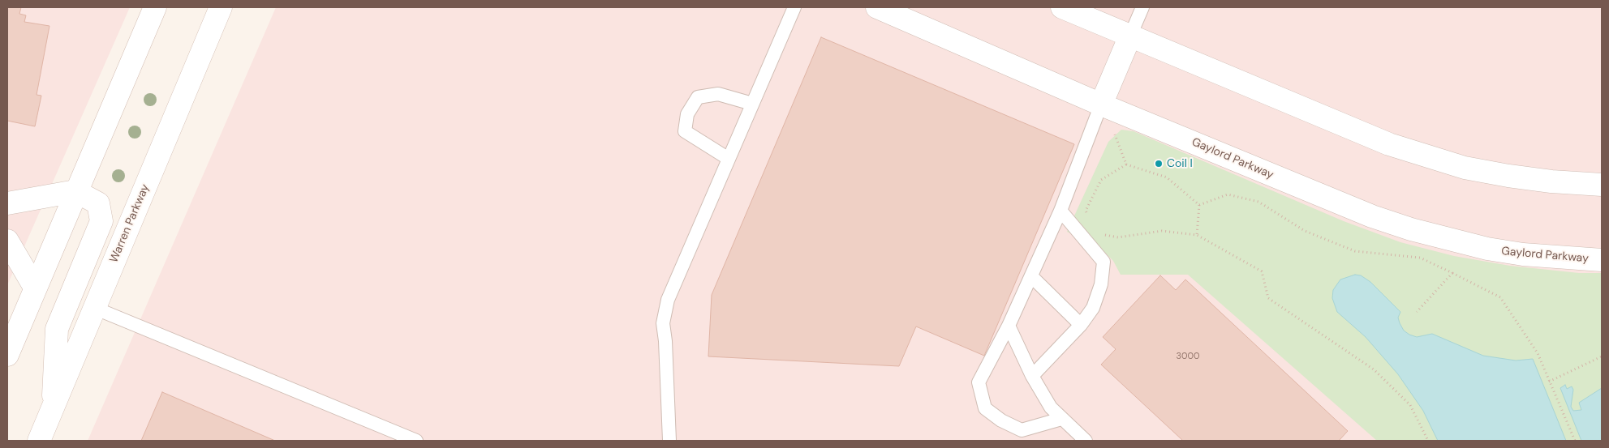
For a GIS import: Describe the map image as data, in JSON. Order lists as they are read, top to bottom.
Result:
{
  "streets": {
    "street": ["Gaylord Parkway", "Warren Parkway"]
  },
  "places": ["Coil I"],
  "house_numbers": ["3000"]
}
